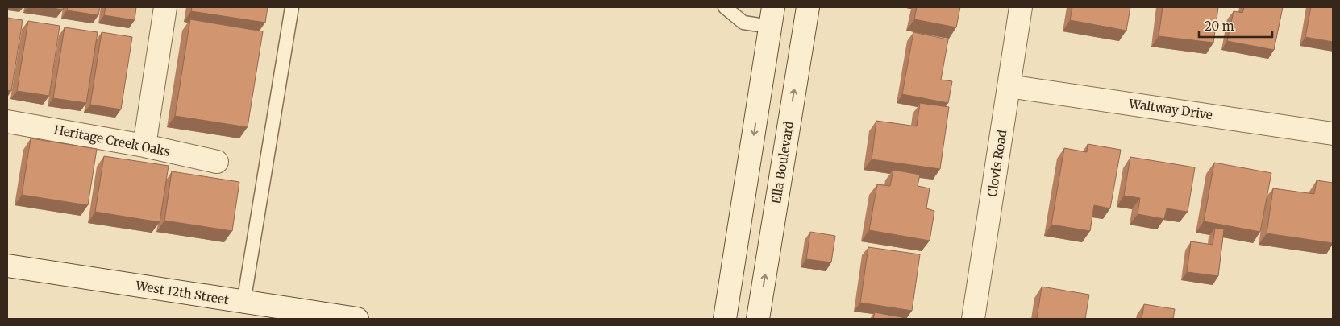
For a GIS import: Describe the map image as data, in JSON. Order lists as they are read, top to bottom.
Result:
{
  "streets": {
    "street": [
      "Waltway Drive",
      "Heritage Creek Oaks",
      "Ella Boulevard",
      "Clovis Road",
      "West 12th Street"
    ]
  },
  "crossings": [
    ["Waltway Drive", "Clovis Road"]
  ],
  "scale_bar": "20 m"
}
